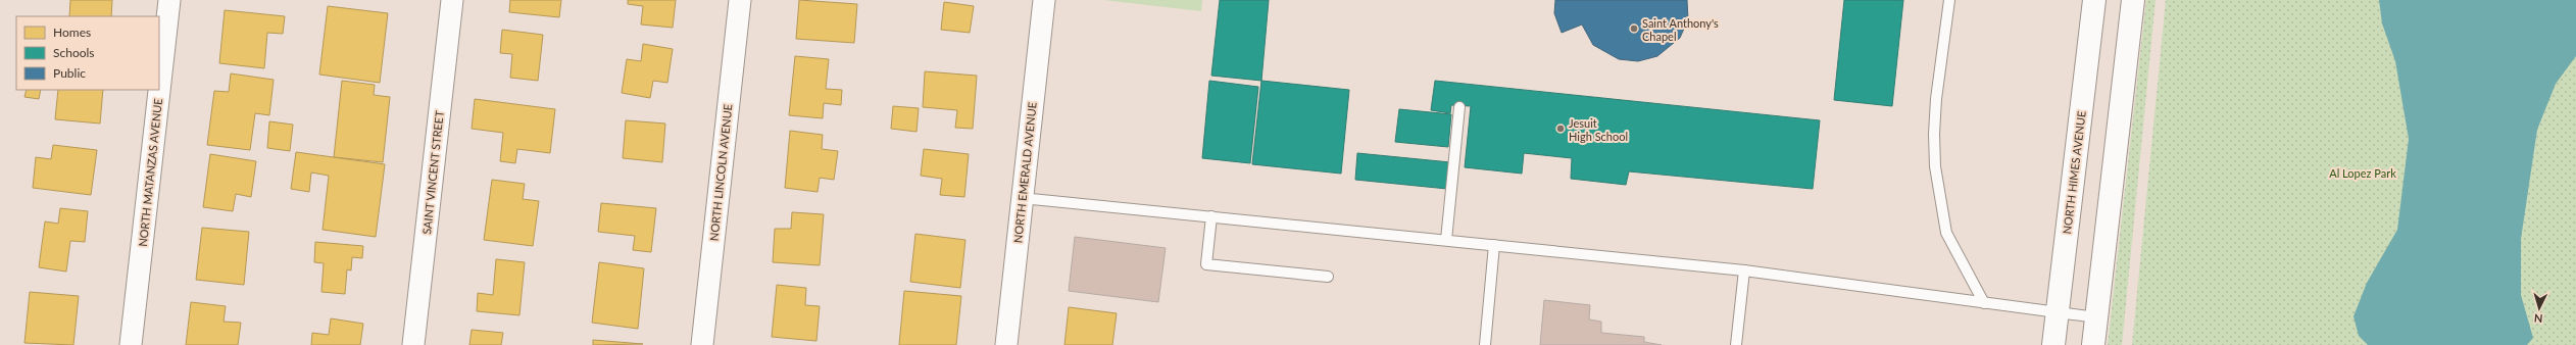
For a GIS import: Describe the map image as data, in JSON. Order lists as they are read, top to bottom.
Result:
{
  "streets": {
    "street": [
      "NORTH MATANZAS AVENUE",
      "SAINT VINCENT STREET",
      "NORTH LINCOLN AVENUE",
      "NORTH EMERALD AVENUE",
      "NORTH HIMES AVENUE"
    ]
  },
  "parks": ["Al Lopez Park"],
  "places": ["Saint Anthony's Chapel", "Jesuit High School"],
  "legend": ["Homes", "Schools", "Public"],
  "north": "bottom"
}
